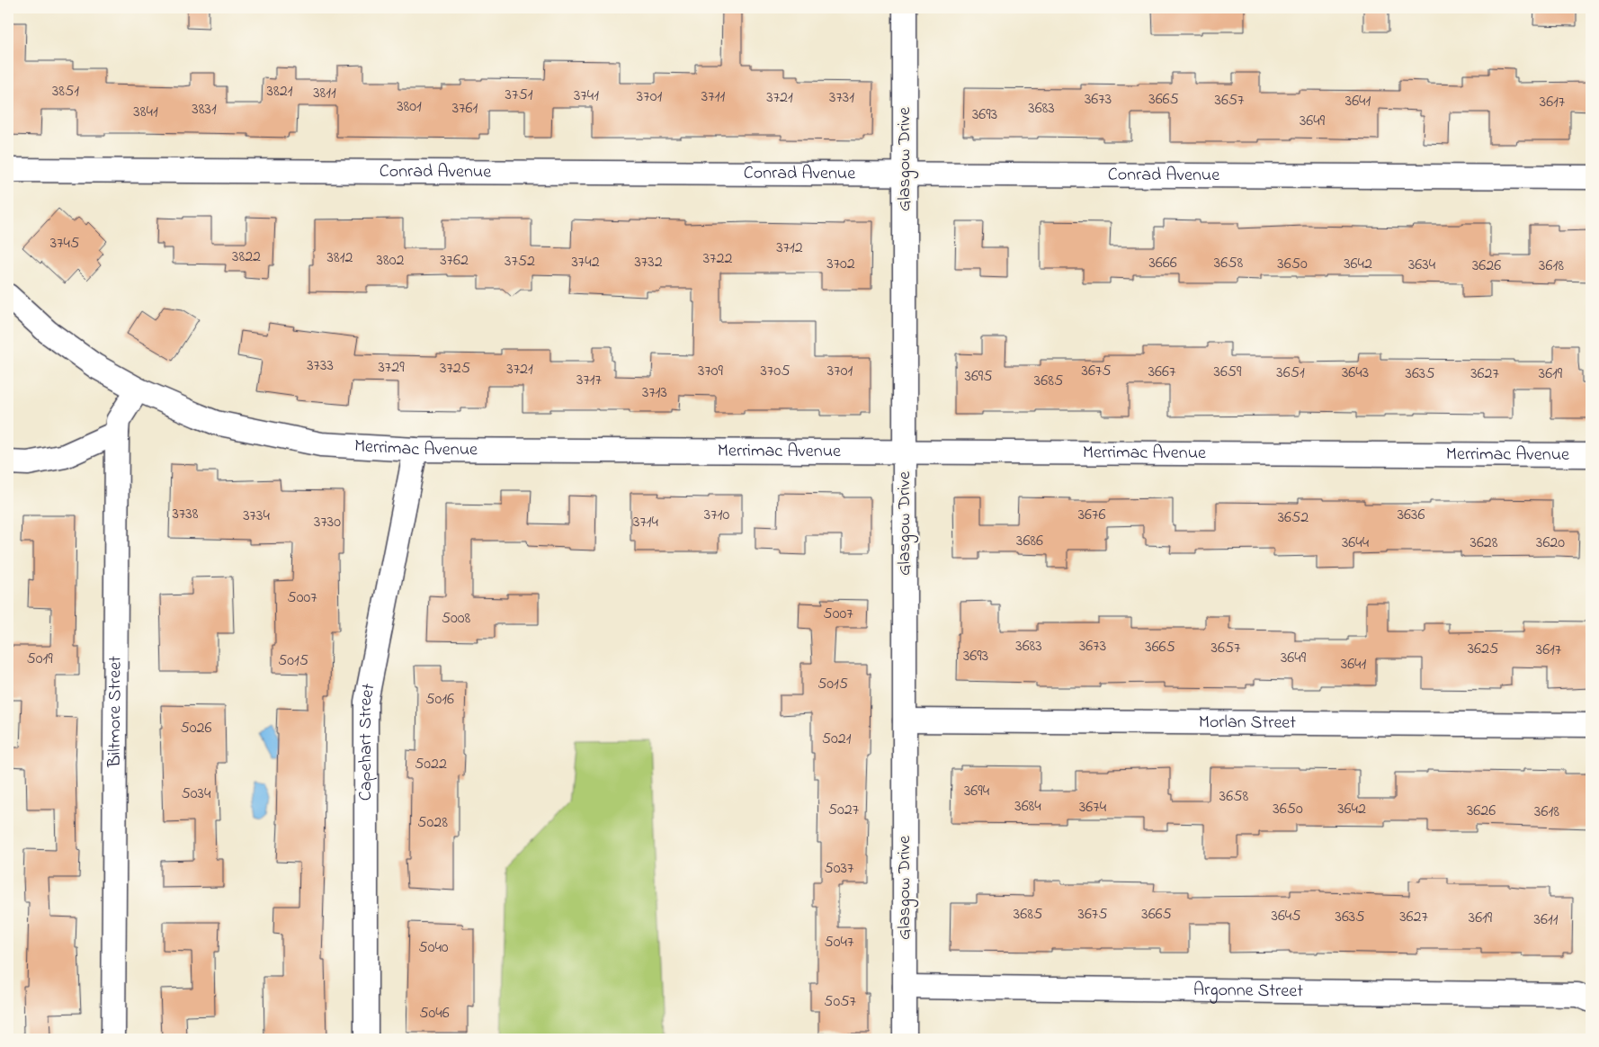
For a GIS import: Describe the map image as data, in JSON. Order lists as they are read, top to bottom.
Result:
{
  "streets": {
    "street": [
      "Glasgow Drive",
      "Conrad Avenue",
      "Merrimac Avenue",
      "Biltmore Street",
      "Morlan Street",
      "Capehart Street",
      "Argonne Street"
    ]
  },
  "crossings": [
    ["Glasgow Drive", "Conrad Avenue"],
    ["Glasgow Drive", "Merrimac Avenue"],
    ["Glasgow Drive", "Morlan Street"],
    ["Glasgow Drive", "Argonne Street"],
    ["Merrimac Avenue", "Biltmore Street"],
    ["Merrimac Avenue", "Capehart Street"]
  ],
  "house_numbers": [
    "3851",
    "3821",
    "3811",
    "3751",
    "3741",
    "3701",
    "3711",
    "3721",
    "3731",
    "3673",
    "3665",
    "3657",
    "3641",
    "3617",
    "3801",
    "3761",
    "3683",
    "3831",
    "3841",
    "3693",
    "3649",
    "3745",
    "3712",
    "3822",
    "3812",
    "3722",
    "3802",
    "3762",
    "3752",
    "3742",
    "3732",
    "3666",
    "3658",
    "3702",
    "3650",
    "3642",
    "3634",
    "3626",
    "3618",
    "3733",
    "3729",
    "3725",
    "3721",
    "3709",
    "3705",
    "3701",
    "3675",
    "3667",
    "3659",
    "3651",
    "3643",
    "3635",
    "3627",
    "3619",
    "3695",
    "3717",
    "3685",
    "3713",
    "3738",
    "3710",
    "3676",
    "3636",
    "3734",
    "3652",
    "3730",
    "3714",
    "3686",
    "3644",
    "3628",
    "3620",
    "5007",
    "5007",
    "5008",
    "3683",
    "3673",
    "3665",
    "3657",
    "3625",
    "3617",
    "3693",
    "3649",
    "5019",
    "5015",
    "3641",
    "5015",
    "5016",
    "5026",
    "5021",
    "5022",
    "3694",
    "5034",
    "3658",
    "3684",
    "3674",
    "3650",
    "3642",
    "5027",
    "3626",
    "3618",
    "5028",
    "5037",
    "3685",
    "3675",
    "3665",
    "3645",
    "3635",
    "3627",
    "3619",
    "3611",
    "5047",
    "5040",
    "5057",
    "5046"
  ]
}
